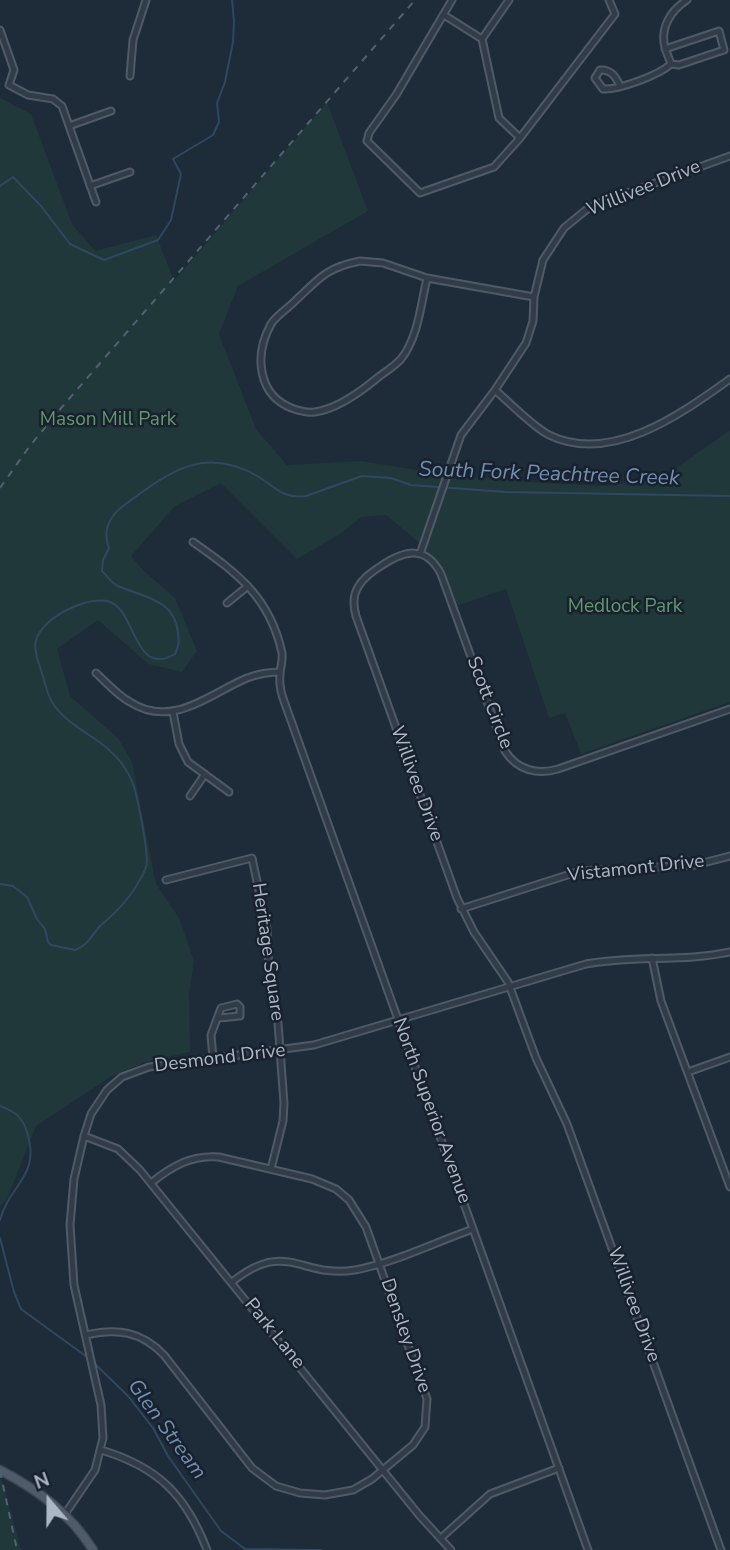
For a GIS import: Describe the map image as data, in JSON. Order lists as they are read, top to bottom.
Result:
{
  "streets": {
    "street": [
      "Willivee Drive",
      "Scott Circle",
      "Vistamont Drive",
      "Heritage Square",
      "Desmond Drive",
      "North Superior Avenue",
      "Park Lane",
      "Densley Drive"
    ]
  },
  "crossings": [
    ["Willivee Drive", "Scott Circle"],
    ["Willivee Drive", "Vistamont Drive"],
    ["Willivee Drive", "Desmond Drive"],
    ["Heritage Square", "Desmond Drive"],
    ["Desmond Drive", "North Superior Avenue"],
    ["Desmond Drive", "Park Lane"],
    ["Desmond Drive", "Densley Drive"],
    ["Park Lane", "Densley Drive"]
  ],
  "water": ["South Fork Peachtree Creek", "Glen Stream"],
  "parks": ["Mason Mill Park", "Medlock Park"],
  "north": "top"
}
